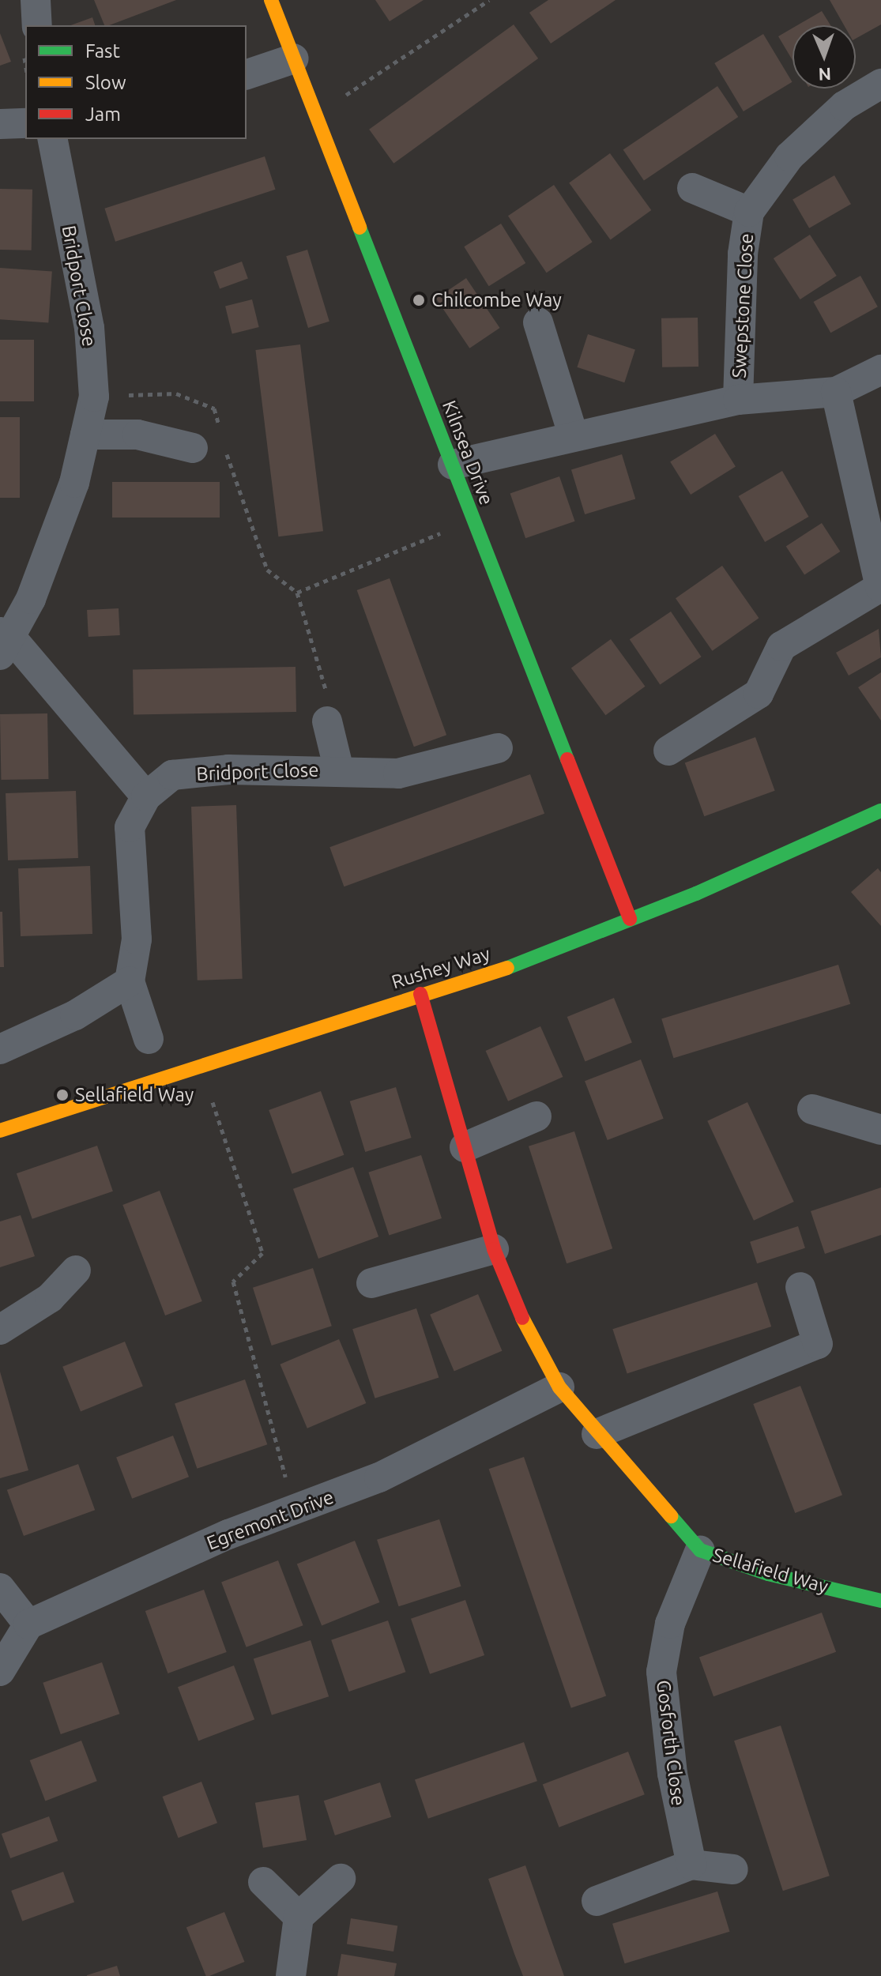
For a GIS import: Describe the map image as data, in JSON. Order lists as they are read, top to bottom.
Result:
{
  "streets": {
    "street": [
      "Bridport Close",
      "Swepstone Close",
      "Kilnsea Drive",
      "Rushey Way",
      "Egremont Drive",
      "Sellafield Way",
      "Gosforth Close"
    ]
  },
  "crossings": [
    ["Swepstone Close", "Kilnsea Drive"],
    ["Kilnsea Drive", "Rushey Way"],
    ["Rushey Way", "Sellafield Way"],
    ["Egremont Drive", "Sellafield Way"],
    ["Sellafield Way", "Gosforth Close"]
  ],
  "places": ["Chilcombe Way", "Sellafield Way"],
  "legend": ["Fast", "Slow", "Jam"],
  "north": "bottom"
}
